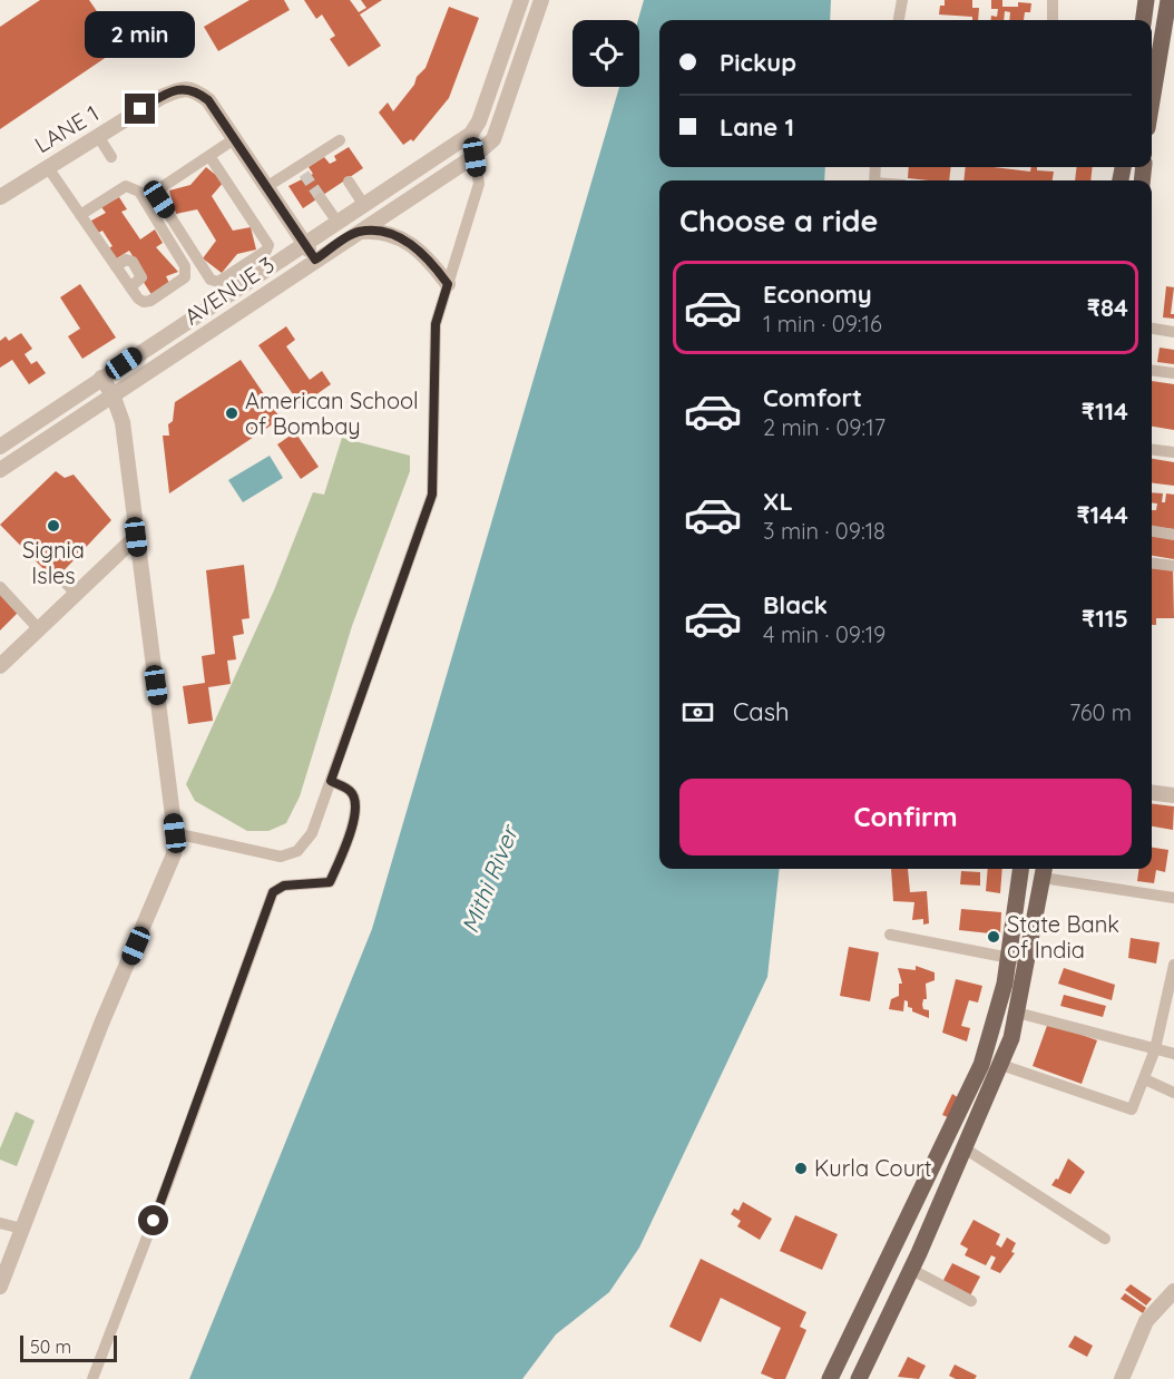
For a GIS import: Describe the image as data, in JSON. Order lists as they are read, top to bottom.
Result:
{
  "streets": {
    "street": ["LANE 1", "AVENUE 3"]
  },
  "water": ["Mithi River"],
  "places": [
    "American School of Bombay",
    "Signia Isles",
    "State Bank of India",
    "Kurla Court"
  ],
  "scale_bar": "50 m",
  "page": {
    "bubble": "2 min",
    "banner": ["Pickup", "Lane 1"],
    "heading": "Choose a ride",
    "list": [
      {
        "name": "Economy",
        "note": "1 min · 09:16",
        "value": "₹84"
      },
      {
        "name": "Comfort",
        "note": "2 min · 09:17",
        "value": "₹114"
      },
      {
        "name": "XL",
        "note": "3 min · 09:18",
        "value": "₹144"
      },
      {
        "name": "Black",
        "note": "4 min · 09:19",
        "value": "₹115"
      }
    ],
    "pay": ["Cash", "760 m"],
    "buttons": "Confirm",
    "scale": "50 m"
  }
}
